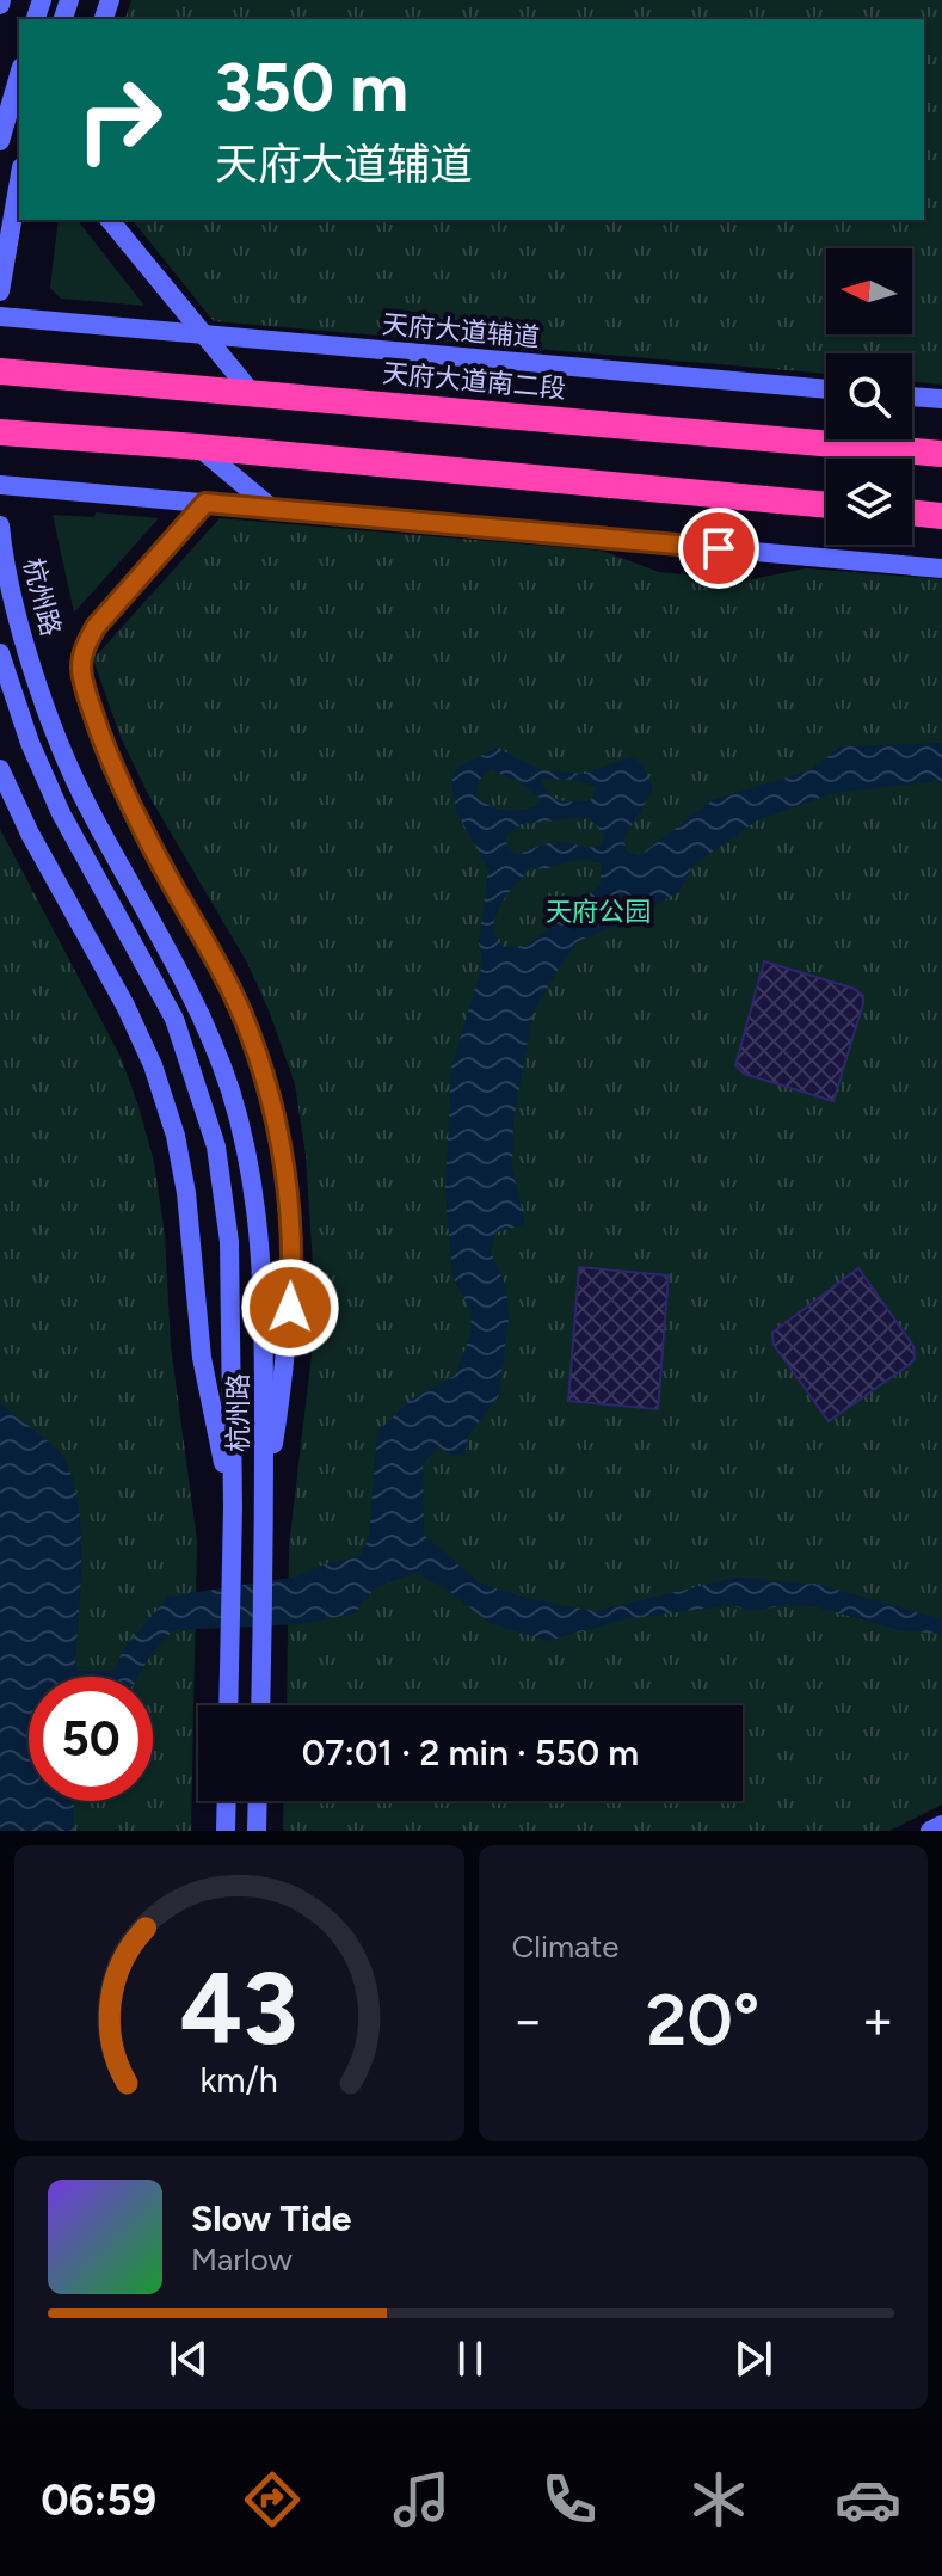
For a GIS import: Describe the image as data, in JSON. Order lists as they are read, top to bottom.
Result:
{
  "streets": {
    "highway": ["天府大道南二段"],
    "main road": ["天府大道辅道", "杭州路"]
  },
  "parks": ["天府公园"],
  "north": "left",
  "page": {
    "turn": ["350 m", "天府大道辅道"],
    "limit": "50",
    "trip": "07:01 · 2 min · 550 m",
    "tile": "Climate",
    "heat": ["−", "20°", "+"],
    "song": ["Slow Tide", "Marlow"],
    "tabs": "06:59",
    "gauge": ["43", "km/h"]
  }
}
